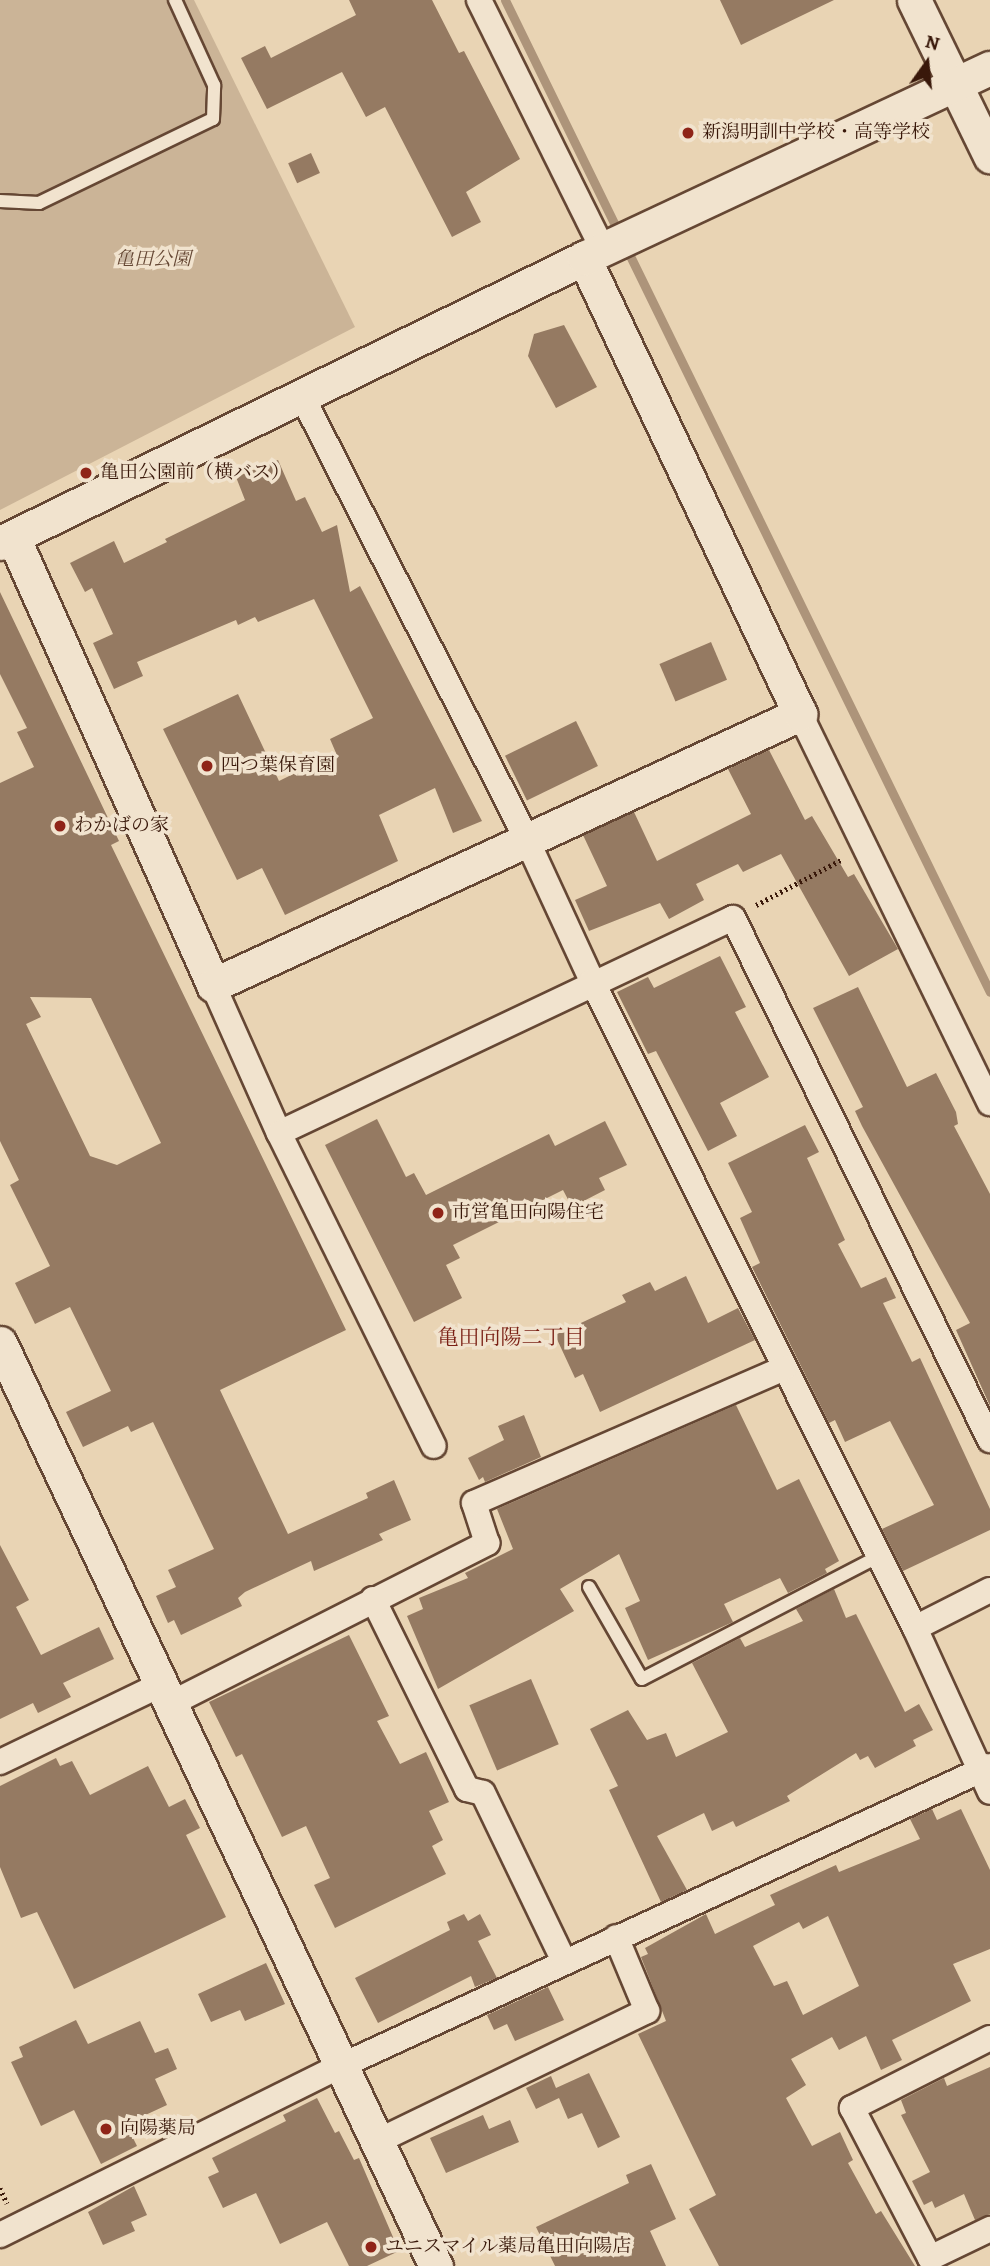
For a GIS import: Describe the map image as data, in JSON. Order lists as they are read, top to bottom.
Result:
{
  "districts": ["亀田向陽二丁目"],
  "parks": ["亀田公園"],
  "places": [
    "新潟明訓中学校・高等学校",
    "亀田公園前（横バス）",
    "四つ葉保育園",
    "わかばの家",
    "市営亀田向陽住宅",
    "向陽薬局",
    "ユニスマイル薬局亀田向陽店"
  ],
  "north": "top"
}
